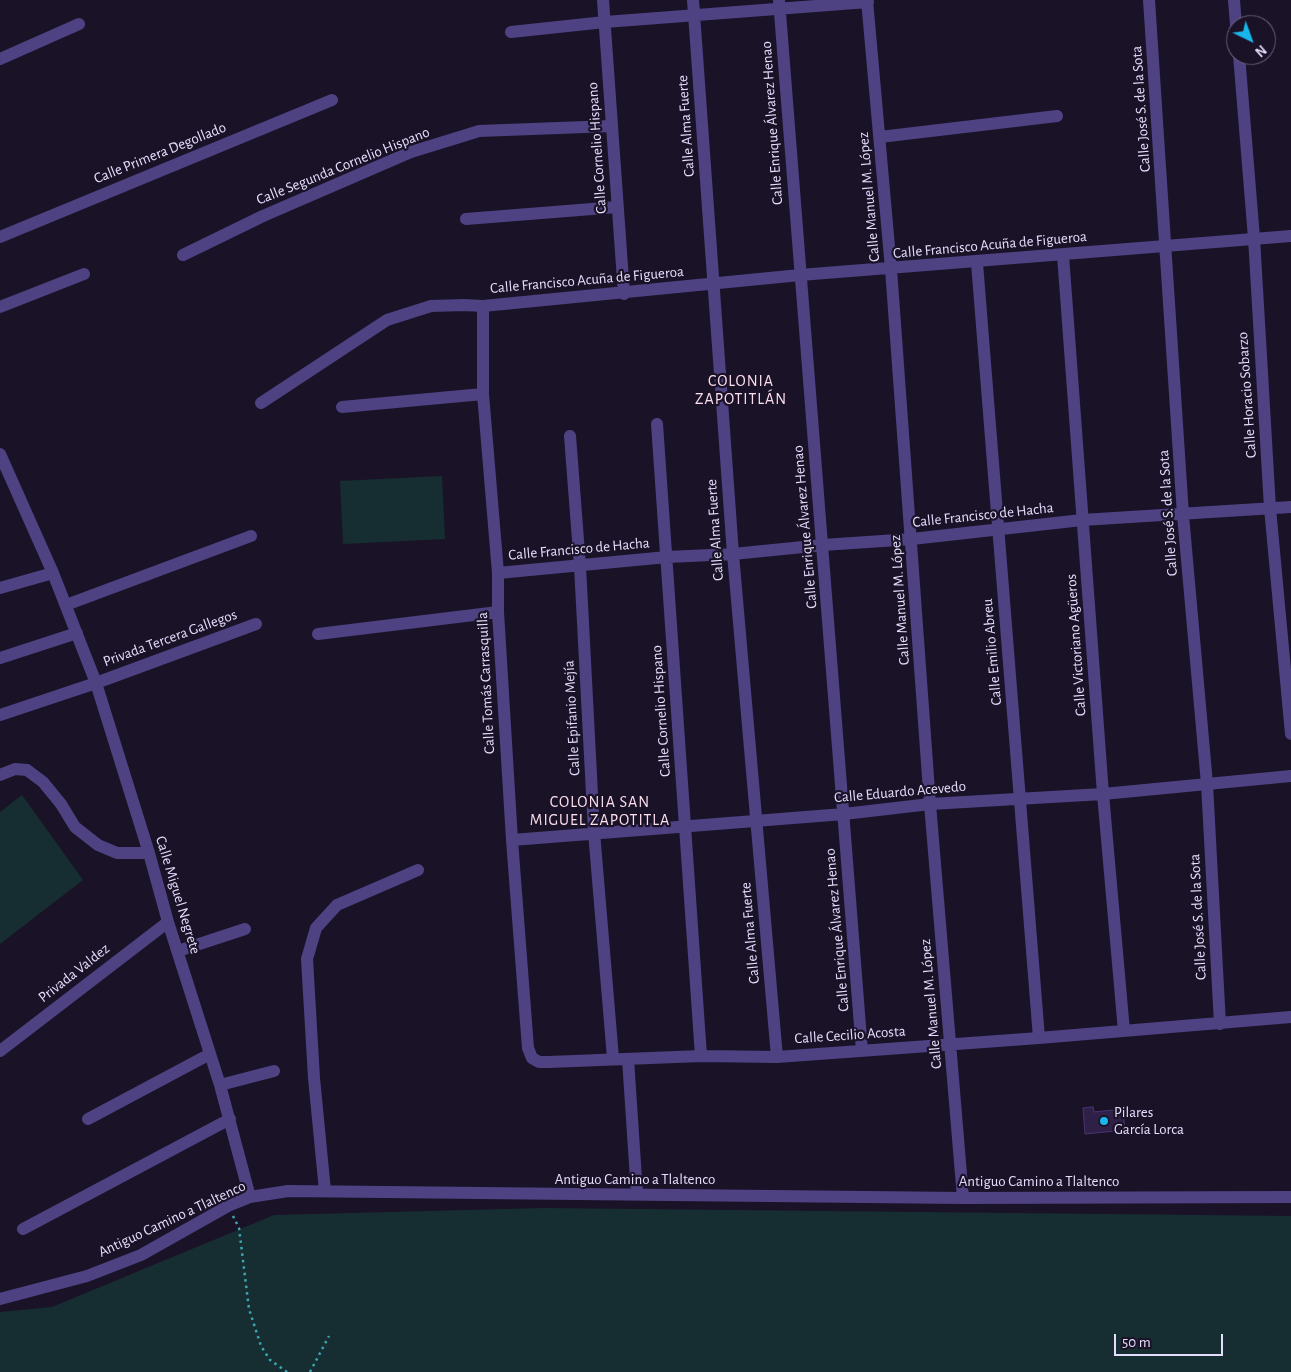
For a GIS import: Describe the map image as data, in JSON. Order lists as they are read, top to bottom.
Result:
{
  "streets": {
    "street": [
      "Calle José S. de la Sota",
      "Calle Enrique Álvarez Henao",
      "Calle Alma Fuerte",
      "Calle Cornelio Hispano",
      "Calle Primera Degollado",
      "Calle Segunda Cornelio Hispano",
      "Calle Manuel M. López",
      "Calle Francisco Acuña de Figueroa",
      "Calle Horacio Sobarzo",
      "Calle Francisco de Hacha",
      "Privada Tercera Gallegos",
      "Calle Victoriano Agüeros",
      "Calle Emilio Abreu",
      "Calle Tomás Carrasquilla",
      "Calle Epifanio Mejía",
      "Calle Eduardo Acevedo",
      "Calle Miguel Negrete",
      "Privada Valdez",
      "Calle Cecilio Acosta",
      "Antiguo Camino a Tlaltenco"
    ]
  },
  "crossings": [
    ["Calle José S. de la Sota", "Calle Francisco Acuña de Figueroa"],
    ["Calle José S. de la Sota", "Calle Francisco de Hacha"],
    ["Calle José S. de la Sota", "Calle Eduardo Acevedo"],
    ["Calle José S. de la Sota", "Calle Cecilio Acosta"],
    ["Calle Enrique Álvarez Henao", "Calle Francisco Acuña de Figueroa"],
    ["Calle Enrique Álvarez Henao", "Calle Francisco de Hacha"],
    ["Calle Enrique Álvarez Henao", "Calle Eduardo Acevedo"],
    ["Calle Enrique Álvarez Henao", "Calle Cecilio Acosta"],
    ["Calle Alma Fuerte", "Calle Francisco Acuña de Figueroa"],
    ["Calle Alma Fuerte", "Calle Francisco de Hacha"],
    ["Calle Alma Fuerte", "Calle Eduardo Acevedo"],
    ["Calle Alma Fuerte", "Calle Cecilio Acosta"],
    ["Calle Cornelio Hispano", "Calle Segunda Cornelio Hispano"],
    ["Calle Cornelio Hispano", "Calle Francisco Acuña de Figueroa"],
    ["Calle Cornelio Hispano", "Calle Francisco de Hacha"],
    ["Calle Cornelio Hispano", "Calle Eduardo Acevedo"],
    ["Calle Cornelio Hispano", "Calle Cecilio Acosta"],
    ["Calle Manuel M. López", "Calle Francisco Acuña de Figueroa"],
    ["Calle Manuel M. López", "Calle Francisco de Hacha"],
    ["Calle Manuel M. López", "Calle Eduardo Acevedo"],
    ["Calle Manuel M. López", "Calle Cecilio Acosta"],
    ["Calle Manuel M. López", "Antiguo Camino a Tlaltenco"],
    ["Calle Francisco Acuña de Figueroa", "Calle Horacio Sobarzo"],
    ["Calle Francisco Acuña de Figueroa", "Calle Victoriano Agüeros"],
    ["Calle Francisco Acuña de Figueroa", "Calle Emilio Abreu"],
    ["Calle Francisco Acuña de Figueroa", "Calle Tomás Carrasquilla"],
    ["Calle Horacio Sobarzo", "Calle Francisco de Hacha"],
    ["Calle Francisco de Hacha", "Calle Victoriano Agüeros"],
    ["Calle Francisco de Hacha", "Calle Emilio Abreu"],
    ["Calle Francisco de Hacha", "Calle Tomás Carrasquilla"],
    ["Calle Francisco de Hacha", "Calle Epifanio Mejía"],
    ["Privada Tercera Gallegos", "Calle Miguel Negrete"],
    ["Calle Victoriano Agüeros", "Calle Eduardo Acevedo"],
    ["Calle Victoriano Agüeros", "Calle Cecilio Acosta"],
    ["Calle Emilio Abreu", "Calle Eduardo Acevedo"],
    ["Calle Emilio Abreu", "Calle Cecilio Acosta"],
    ["Calle Tomás Carrasquilla", "Calle Eduardo Acevedo"],
    ["Calle Tomás Carrasquilla", "Calle Cecilio Acosta"],
    ["Calle Epifanio Mejía", "Calle Eduardo Acevedo"],
    ["Calle Epifanio Mejía", "Calle Cecilio Acosta"],
    ["Calle Miguel Negrete", "Privada Valdez"],
    ["Calle Miguel Negrete", "Antiguo Camino a Tlaltenco"]
  ],
  "districts": ["COLONIA ZAPOTITLÁN", "COLONIA SAN MIGUEL ZAPOTITLA"],
  "places": ["Pilares García Lorca"],
  "scale_bar": "50 m",
  "north": "bottom right"
}
